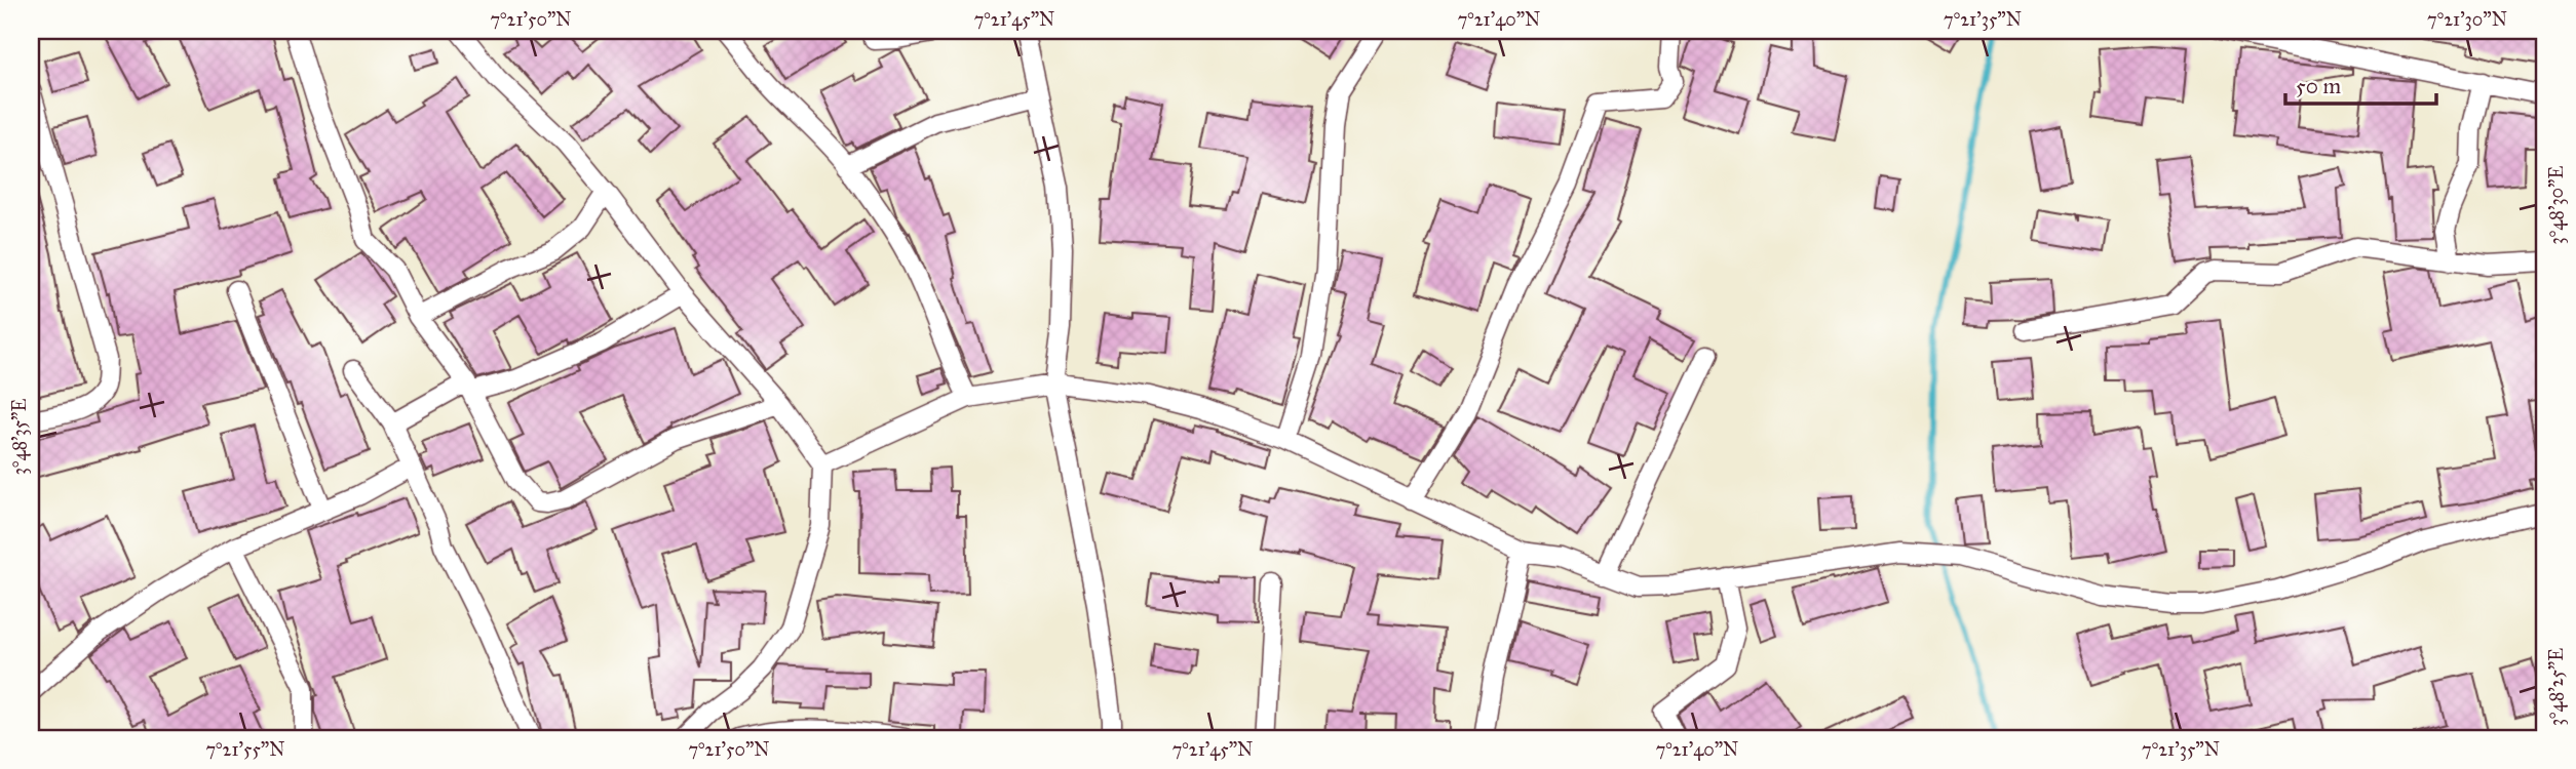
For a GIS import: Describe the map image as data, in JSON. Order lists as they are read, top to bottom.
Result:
{
  "scale_bar": "50 m",
  "coordinates": [
    "7°21'50\"N",
    "7°21'45\"N",
    "7°21'40\"N",
    "7°21'35\"N",
    "7°21'30\"N",
    "3°48'30\"E",
    "3°48'35\"E",
    "3°48'25\"E",
    "7°21'55\"N"
  ]
}
